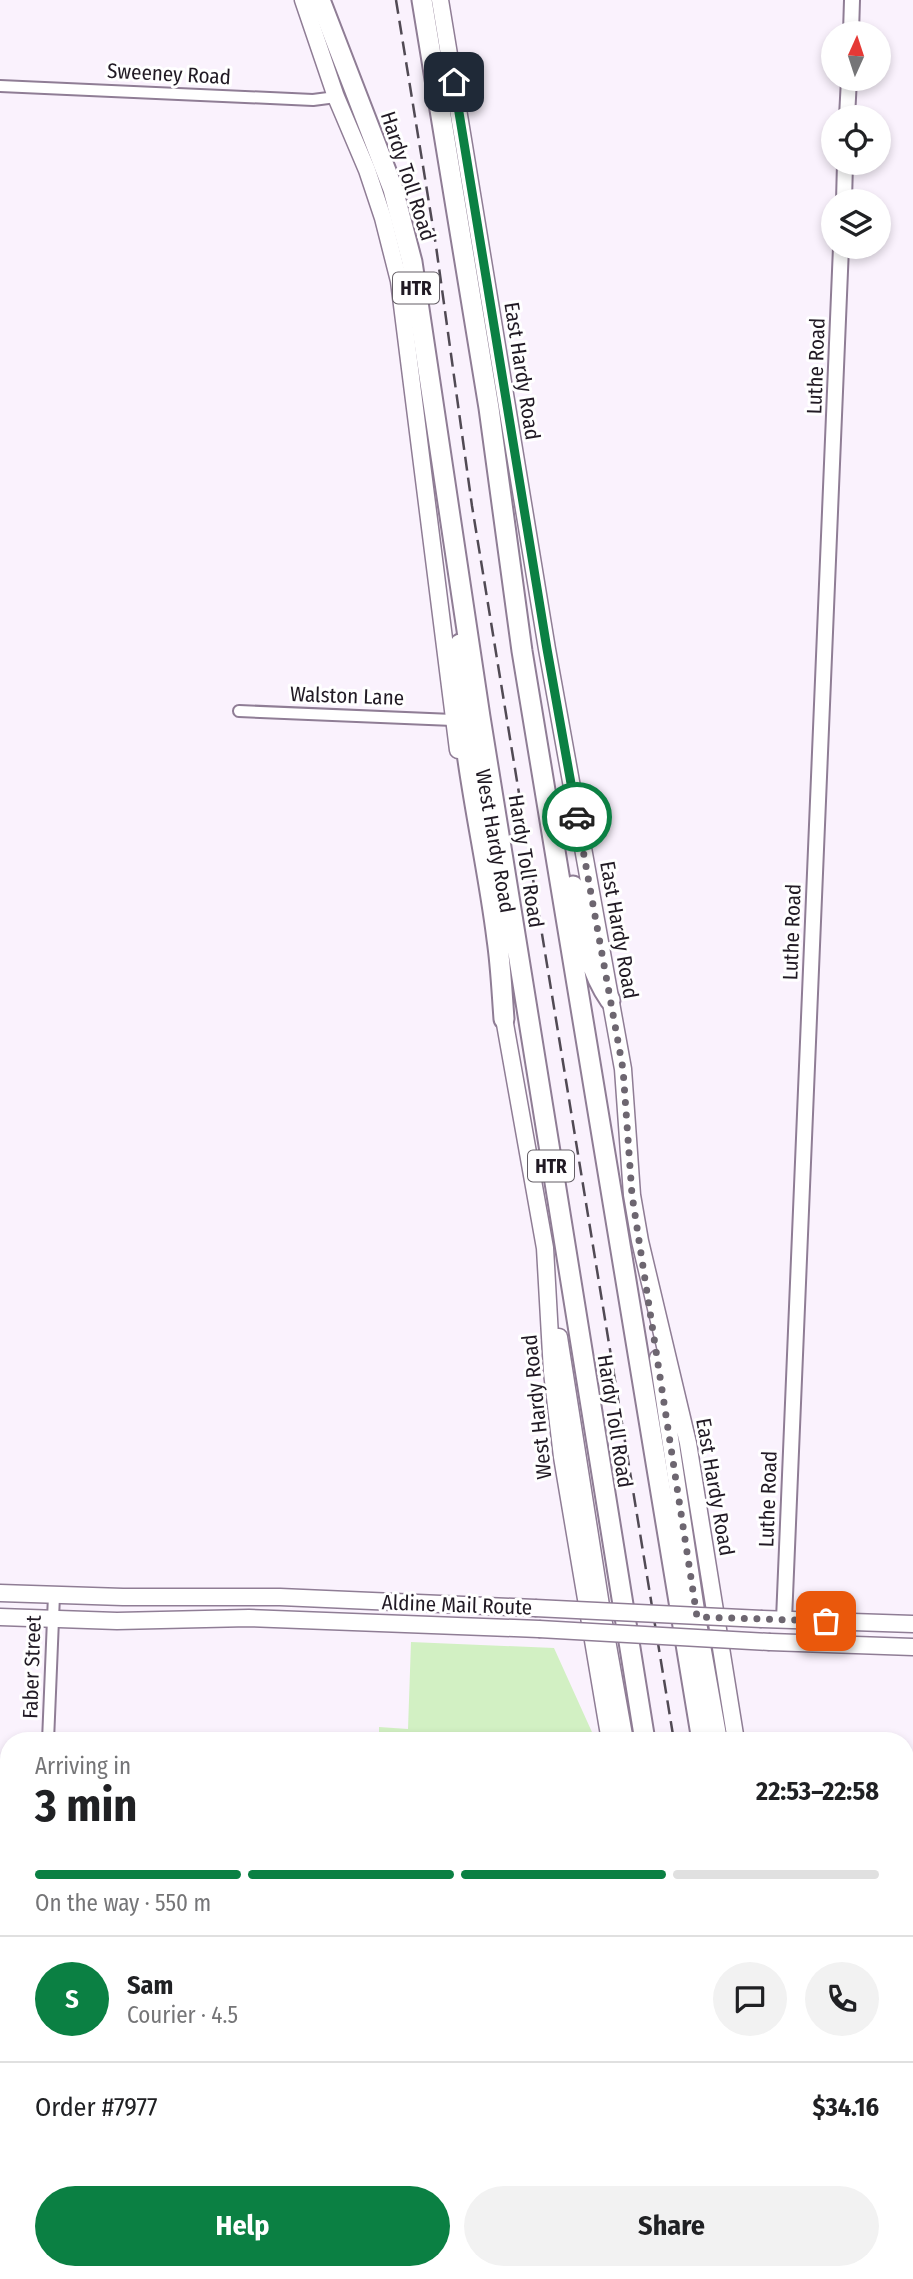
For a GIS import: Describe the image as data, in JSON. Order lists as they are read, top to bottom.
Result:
{
  "streets": {
    "highway": ["Hardy Toll Road", "HTR"],
    "main road": ["East Hardy Road", "West Hardy Road", "Aldine Mail Route"],
    "street": [
      "Sweeney Road",
      "Luthe Road",
      "Walston Lane",
      "Faber Street"
    ]
  },
  "crossings": [
    ["Sweeney Road", "West Hardy Road"],
    ["Luthe Road", "Aldine Mail Route"],
    ["Walston Lane", "West Hardy Road"],
    ["Aldine Mail Route", "Faber Street"]
  ],
  "north": "top",
  "page": {
    "heading": ["3 min", "Arriving in", "22:53–22:58"],
    "panel": [
      "Sam",
      "Courier · 4.5",
      "Order #7977",
      "$34.16"
    ],
    "bar": "On the way · 550 m",
    "round": "S",
    "buttons": ["Help", "Share"]
  }
}
